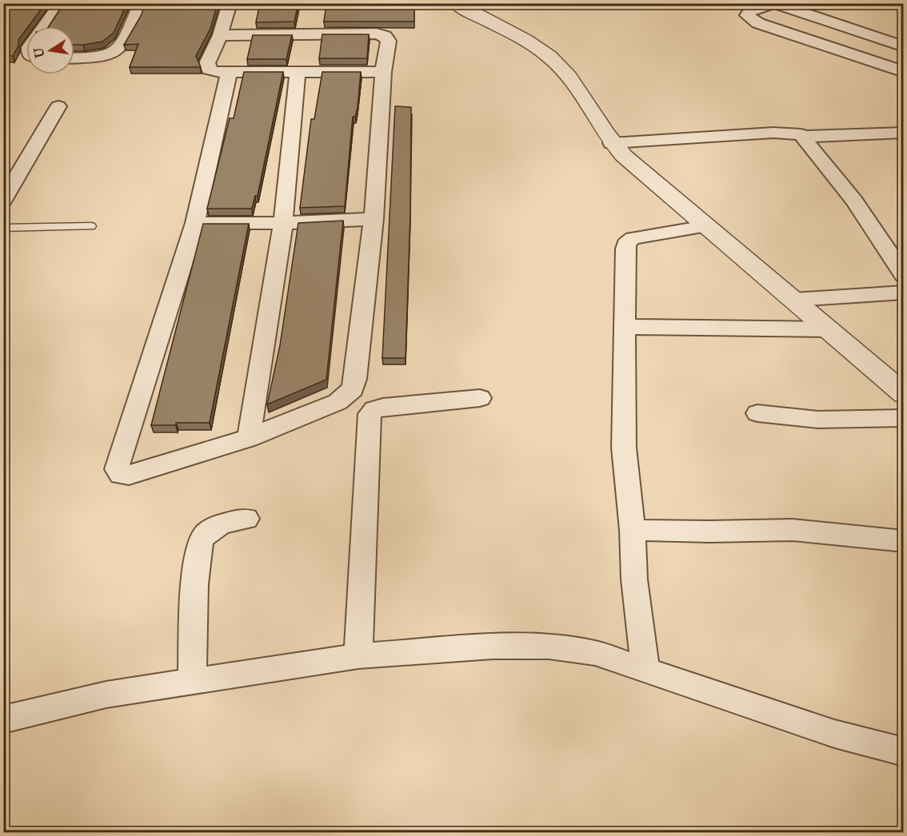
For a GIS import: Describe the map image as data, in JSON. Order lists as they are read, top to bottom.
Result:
{
  "north": "left"
}
